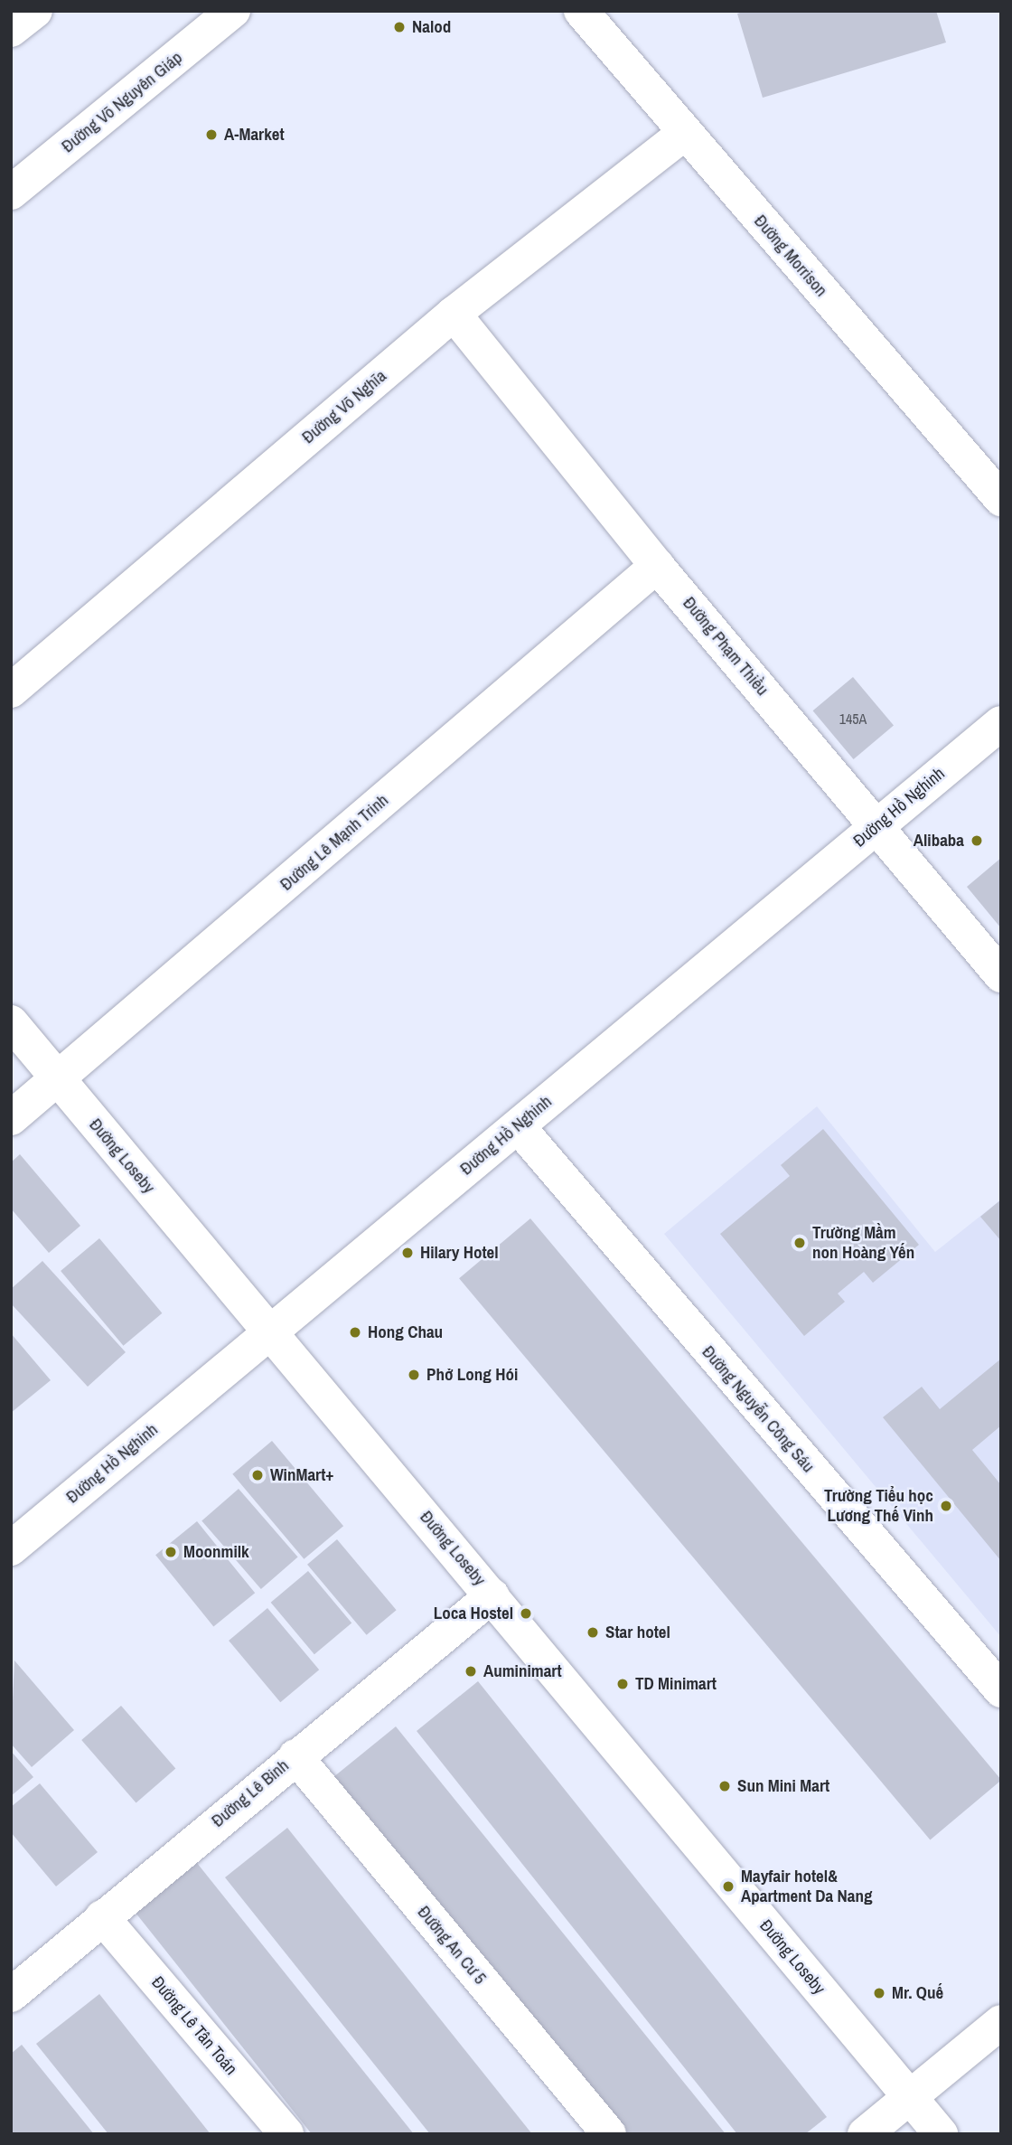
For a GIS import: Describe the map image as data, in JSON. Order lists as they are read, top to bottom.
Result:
{
  "streets": {
    "street": [
      "Đường Võ Nguyên Giáp",
      "Đường Morrison",
      "Đường Võ Nghĩa",
      "Đường Phạm Thiều",
      "Đường Hồ Nghinh",
      "Đường Lê Mạnh Trinh",
      "Đường Loseby",
      "Đường Nguyễn Công Sáu",
      "Đường Lê Binh",
      "Đường An Cư 5",
      "Đường Lê Tân Toán"
    ]
  },
  "crossings": [
    ["Đường Morrison", "Đường Võ Nghĩa"],
    ["Đường Võ Nghĩa", "Đường Phạm Thiều"],
    ["Đường Phạm Thiều", "Đường Hồ Nghinh"],
    ["Đường Phạm Thiều", "Đường Lê Mạnh Trinh"],
    ["Đường Hồ Nghinh", "Đường Loseby"],
    ["Đường Hồ Nghinh", "Đường Nguyễn Công Sáu"],
    ["Đường Lê Mạnh Trinh", "Đường Loseby"],
    ["Đường Loseby", "Đường Lê Binh"],
    ["Đường Lê Binh", "Đường An Cư 5"],
    ["Đường Lê Binh", "Đường Lê Tân Toán"]
  ],
  "places": [
    "Nalod",
    "A-Market",
    "Alibaba",
    "Trường Mầm non Hoàng Yến",
    "Hilary Hotel",
    "Hong Chau",
    "Phở Long Hói",
    "WinMart+",
    "Trường Tiểu học Lương Thế Vinh",
    "Moonmilk",
    "Loca Hostel",
    "Star hotel",
    "Auminimart",
    "TD Minimart",
    "Sun Mini Mart",
    "Mayfair hotel& Apartment Da Nang",
    "Mr. Quế"
  ],
  "house_numbers": ["145A"]
}
